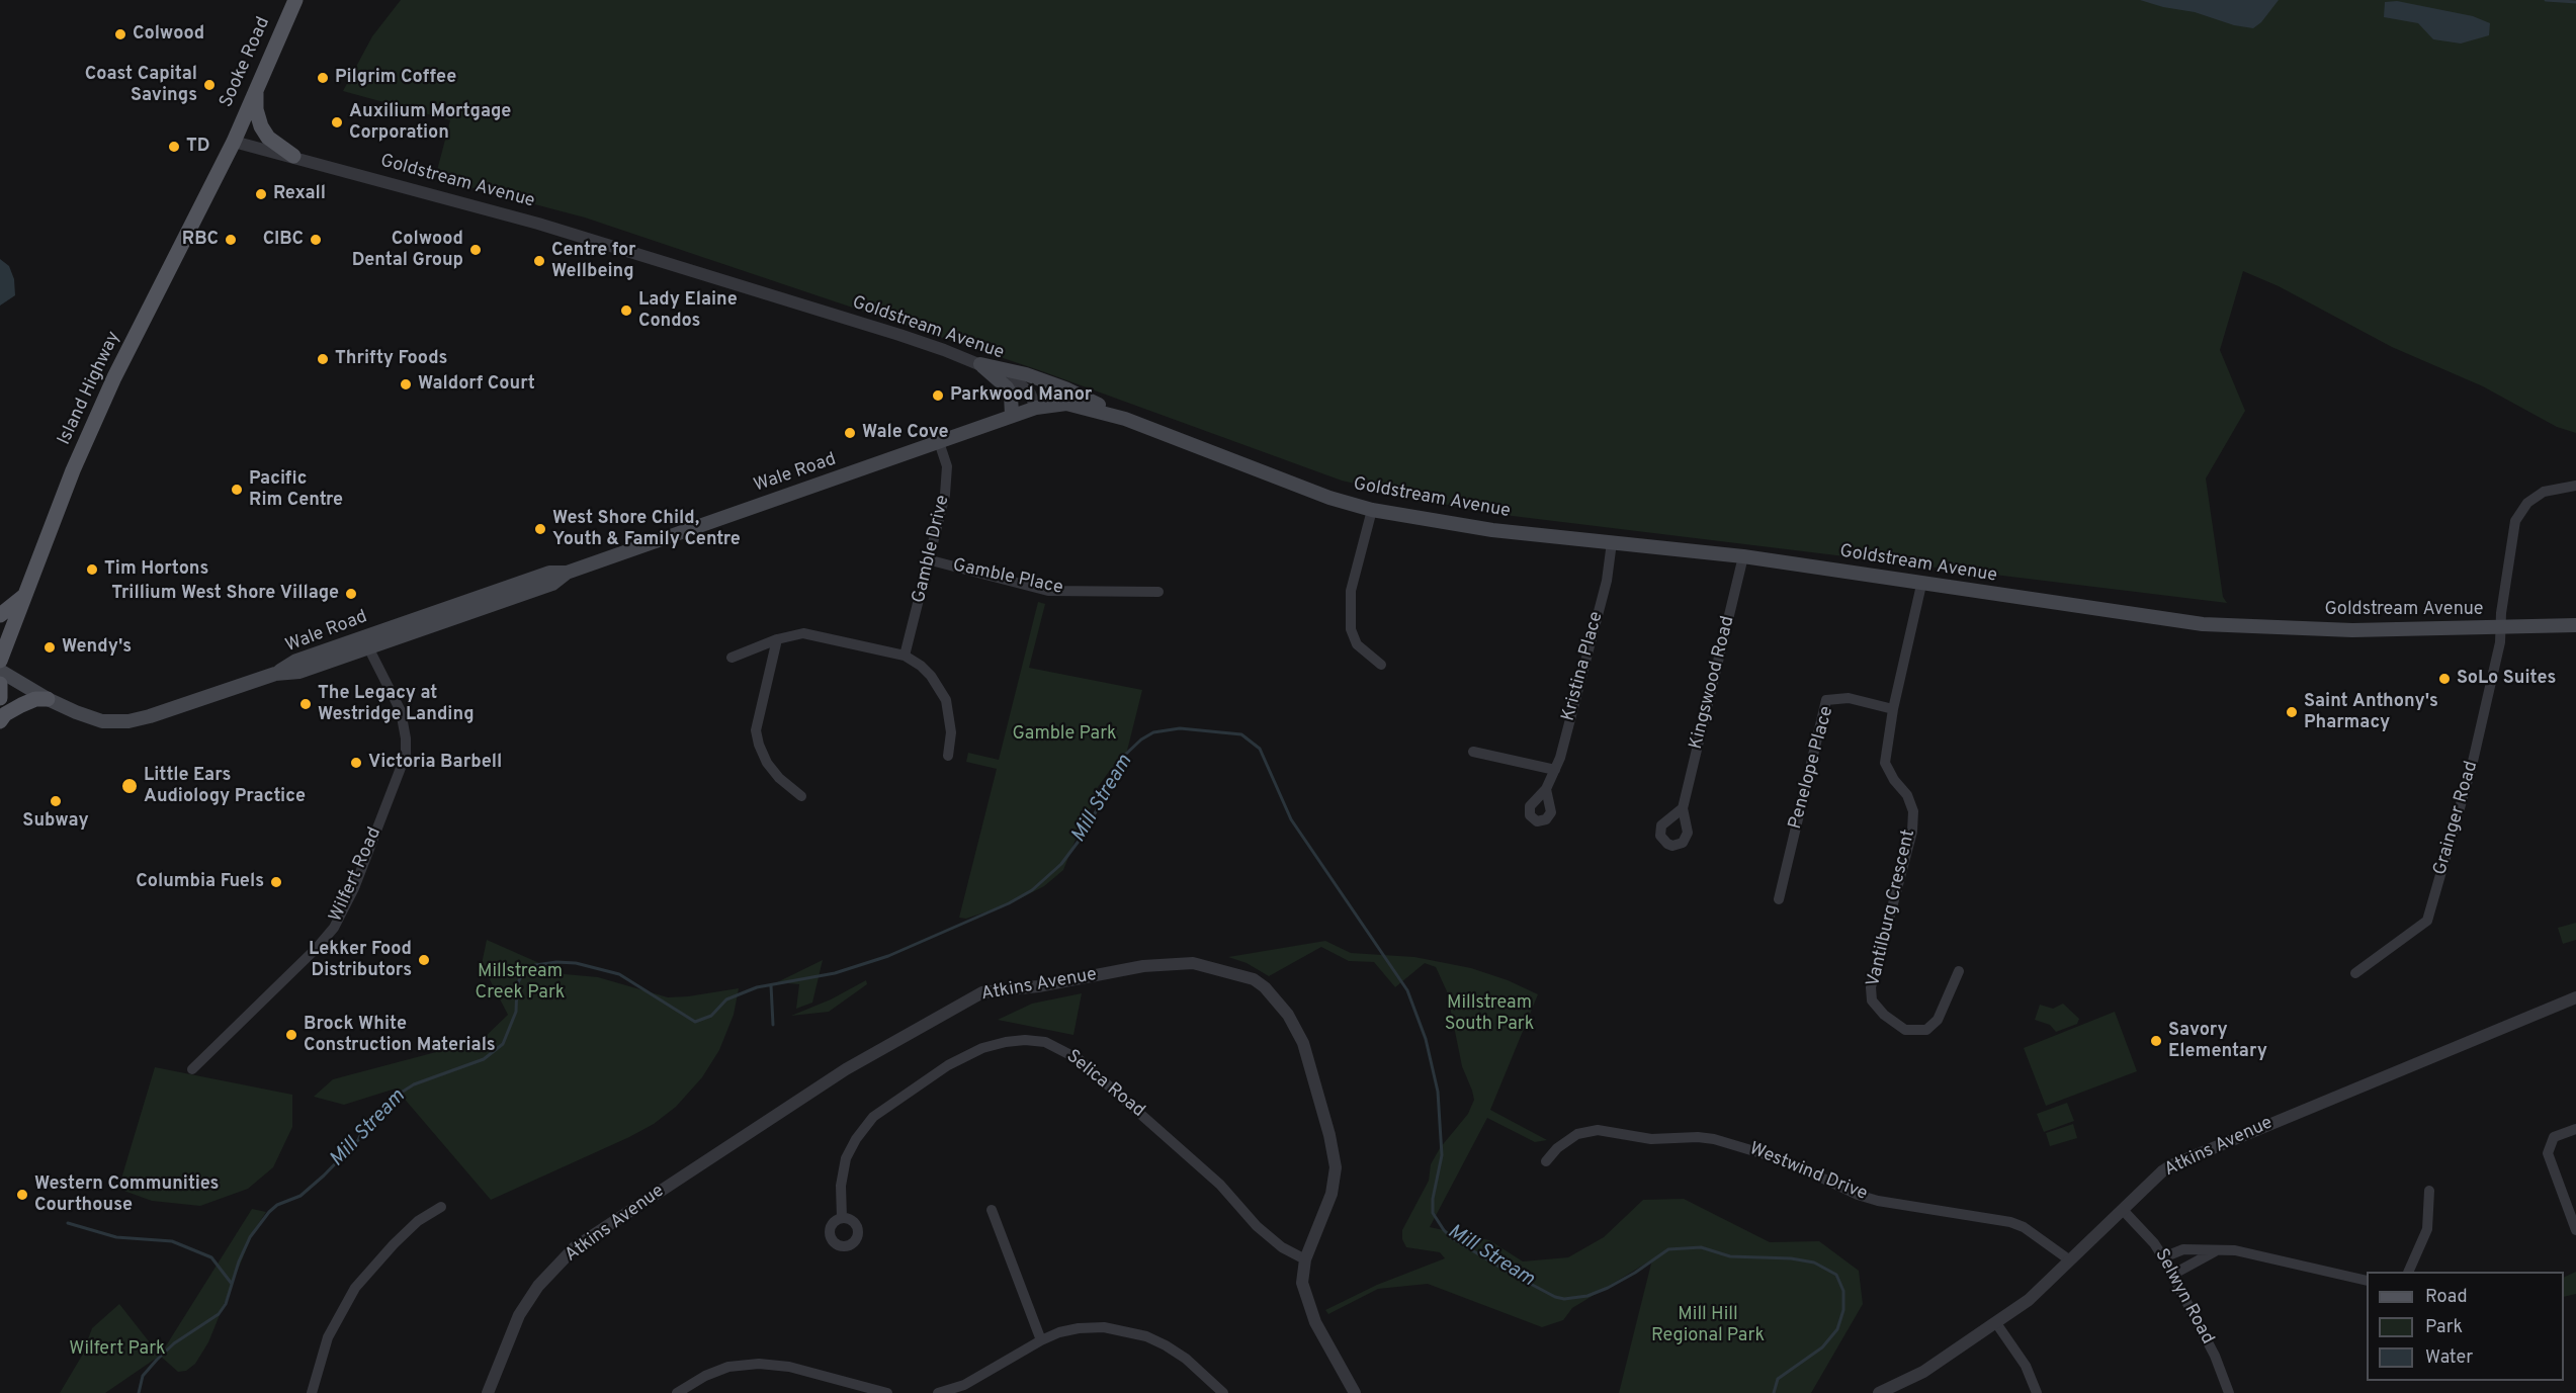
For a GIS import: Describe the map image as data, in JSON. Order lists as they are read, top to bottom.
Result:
{
  "streets": {
    "main road": [
      "Sooke Road",
      "Goldstream Avenue",
      "Island Highway",
      "Wale Road"
    ],
    "street": [
      "Gamble Drive",
      "Gamble Place",
      "Kristina Place",
      "Kingswood Road",
      "Penelope Place",
      "Grainger Road",
      "Wilfert Road",
      "Vantilburg Crescent",
      "Atkins Avenue",
      "Selica Road",
      "Westwind Drive",
      "Selwyn Road"
    ]
  },
  "crossings": [
    ["Sooke Road", "Goldstream Avenue"],
    ["Sooke Road", "Island Highway"],
    ["Goldstream Avenue", "Island Highway"],
    ["Goldstream Avenue", "Wale Road"],
    ["Goldstream Avenue", "Kristina Place"],
    ["Goldstream Avenue", "Kingswood Road"],
    ["Goldstream Avenue", "Grainger Road"],
    ["Goldstream Avenue", "Vantilburg Crescent"],
    ["Wale Road", "Gamble Drive"],
    ["Wale Road", "Wilfert Road"],
    ["Gamble Drive", "Gamble Place"],
    ["Penelope Place", "Vantilburg Crescent"],
    ["Atkins Avenue", "Selica Road"],
    ["Atkins Avenue", "Westwind Drive"],
    ["Atkins Avenue", "Selwyn Road"]
  ],
  "water": ["Mill Stream"],
  "parks": [
    "Gamble Park",
    "Millstream Creek Park",
    "Millstream South Park",
    "Mill Hill Regional Park",
    "Wilfert Park"
  ],
  "places": [
    "Colwood",
    "Pilgrim Coffee",
    "Coast Capital Savings",
    "Auxilium Mortgage Corporation",
    "TD",
    "Rexall",
    "RBC",
    "CIBC",
    "Colwood Dental Group",
    "Centre for Wellbeing",
    "Lady Elaine Condos",
    "Thrifty Foods",
    "Waldorf Court",
    "Parkwood Manor",
    "Wale Cove",
    "Pacific Rim Centre",
    "West Shore Child, Youth & Family Centre",
    "Tim Hortons",
    "Trillium West Shore Village",
    "Wendy's",
    "SoLo Suites",
    "The Legacy at Westridge Landing",
    "Saint Anthony's Pharmacy",
    "Victoria Barbell",
    "Little Ears Audiology Practice",
    "Subway",
    "Columbia Fuels",
    "Lekker Food Distributors",
    "Brock White Construction Materials",
    "Savory Elementary",
    "Western Communities Courthouse"
  ],
  "legend": ["Road", "Park", "Water"]
}
